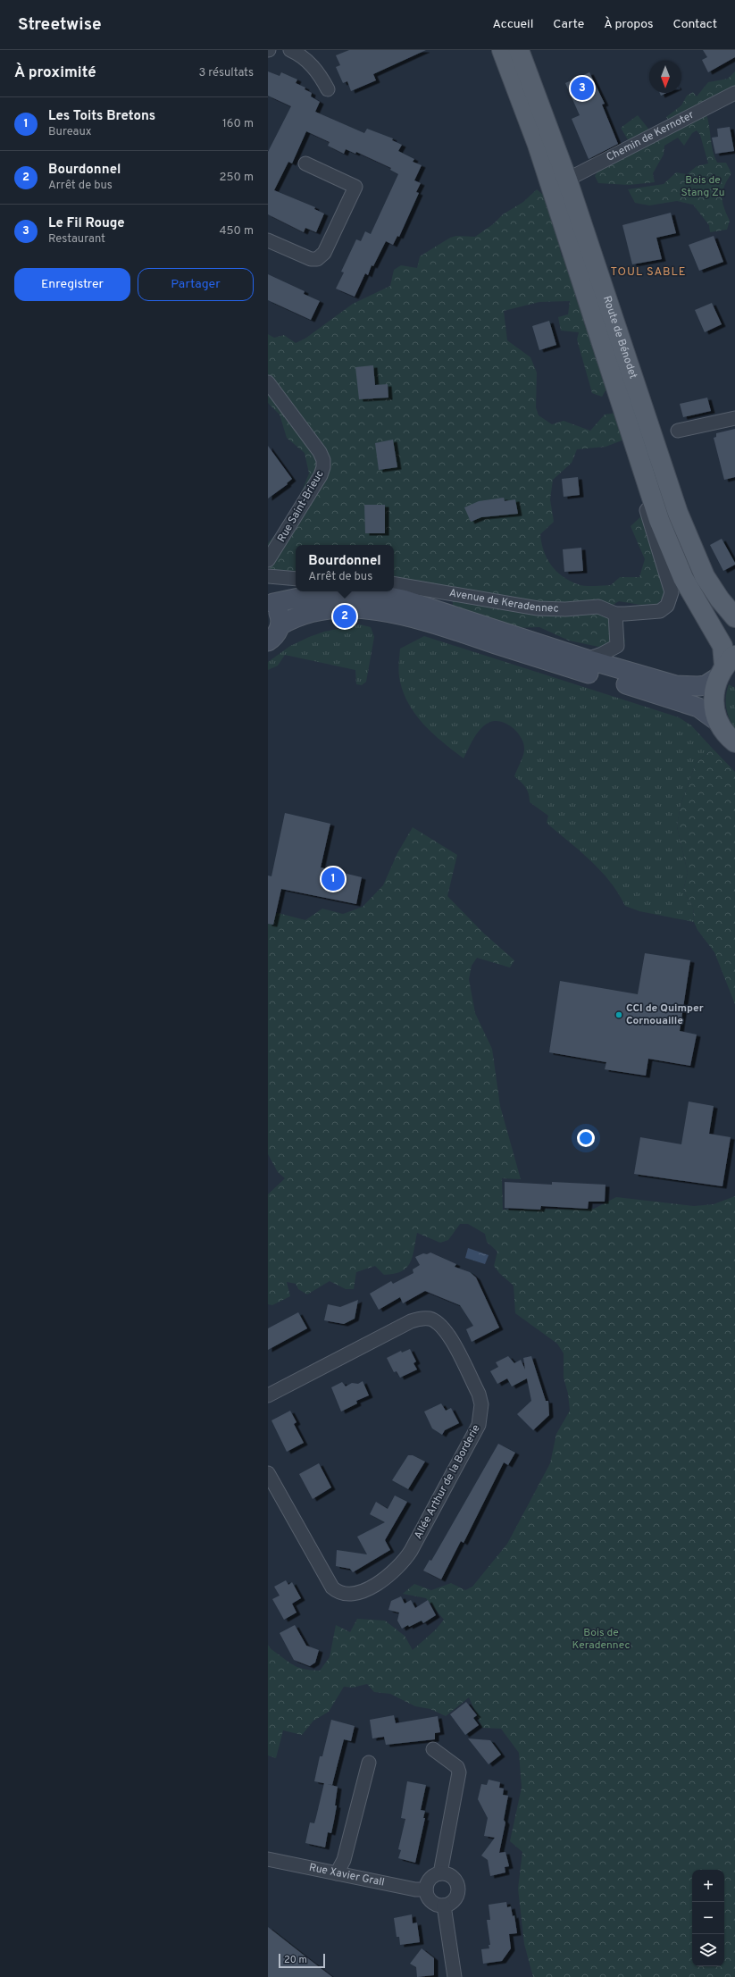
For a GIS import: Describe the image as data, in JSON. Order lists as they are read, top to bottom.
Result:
{
  "streets": {
    "main road": ["Route de Bénodet"],
    "street": [
      "Chemin de Kernoter",
      "Rue Saint-Brieuc",
      "Avenue de Keradennec",
      "Allée Arthur de la Borderie",
      "Rue Xavier Grall"
    ]
  },
  "crossings": [
    ["Chemin de Kernoter", "Route de Bénodet"],
    ["Route de Bénodet", "Avenue de Keradennec"]
  ],
  "districts": ["TOUL SABLE"],
  "parks": ["Bois de Stang Zu", "Bois de Keradennec"],
  "places": ["CCI de Quimper Cornouaille"],
  "scale_bar": "20 m",
  "north": "bottom",
  "page": {
    "header": "Streetwise",
    "nav": [
      "Accueil",
      "Carte",
      "À propos",
      "Contact"
    ],
    "heading": ["À proximité", "3 résultats"],
    "pins": ["3", "2", "1"],
    "list": [
      {
        "mark": "1",
        "name": "Les Toits Bretons",
        "note": "Bureaux",
        "value": "160 m"
      },
      {
        "mark": "2",
        "name": "Bourdonnel",
        "note": "Arrêt de bus",
        "value": "250 m"
      },
      {
        "mark": "3",
        "name": "Le Fil Rouge",
        "note": "Restaurant",
        "value": "450 m"
      }
    ],
    "buttons": ["Enregistrer", "Partager"],
    "popup": ["Bourdonnel", "Arrêt de bus"],
    "map_buttons": ["+", "−"],
    "scale": "20 m"
  }
}
